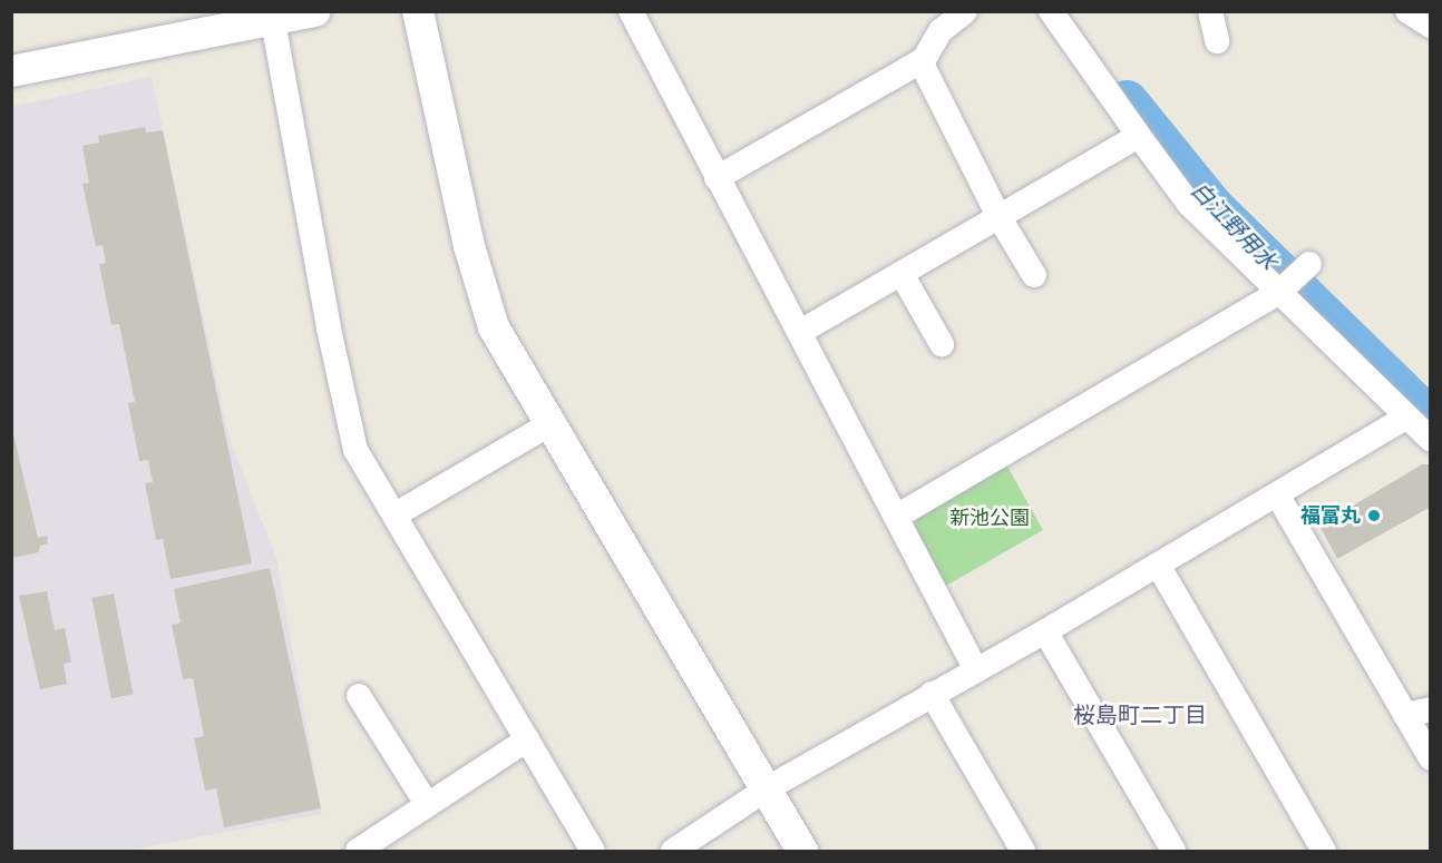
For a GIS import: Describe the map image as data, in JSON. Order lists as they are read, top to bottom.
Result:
{
  "districts": ["桜島町二丁目"],
  "water": ["白江野用水"],
  "parks": ["新池公園"],
  "places": ["福富丸"]
}
